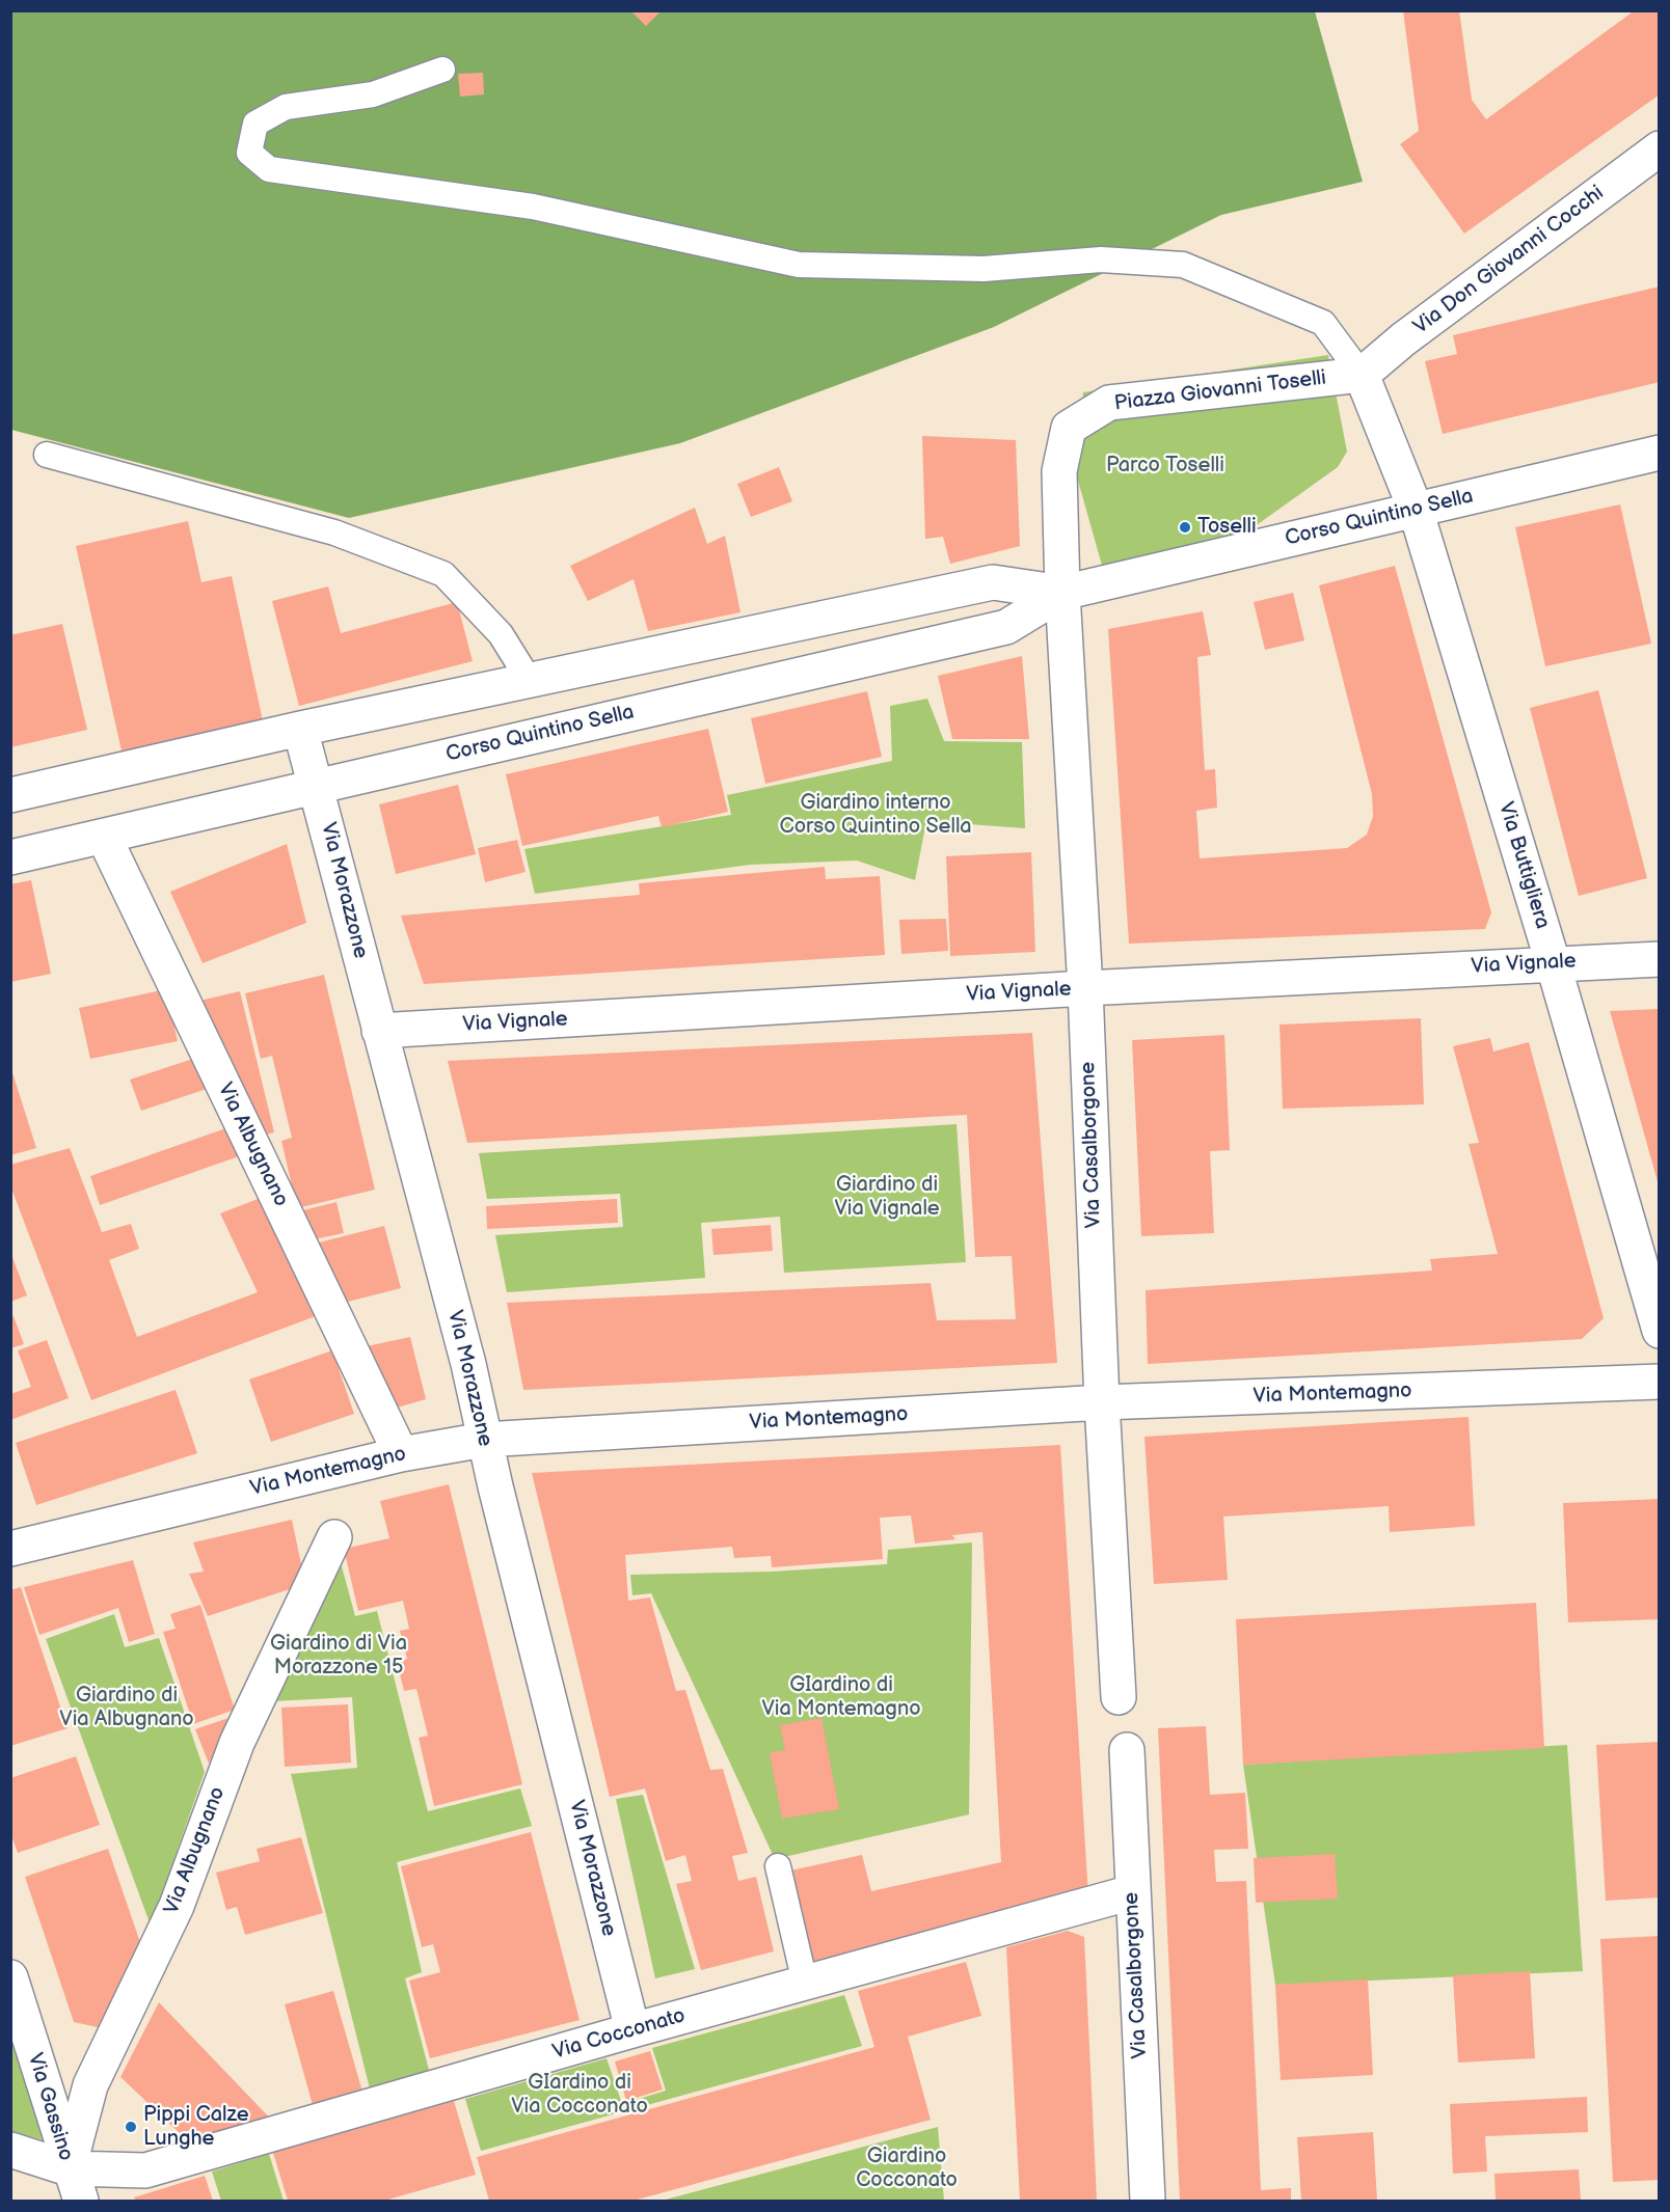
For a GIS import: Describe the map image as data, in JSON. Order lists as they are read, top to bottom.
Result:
{
  "streets": {
    "street": [
      "Via Don Giovanni Cocchi",
      "Piazza Giovanni Toselli",
      "Corso Quintino Sella",
      "Via Buttigliera",
      "Via Morazzone",
      "Via Vignale",
      "Via Albugnano",
      "Via Casalborgone",
      "Via Montemagno",
      "Via Cocconato",
      "Via Gassino"
    ]
  },
  "crossings": [
    ["Via Don Giovanni Cocchi", "Piazza Giovanni Toselli"],
    ["Piazza Giovanni Toselli", "Corso Quintino Sella"],
    ["Piazza Giovanni Toselli", "Via Casalborgone"],
    ["Corso Quintino Sella", "Via Buttigliera"],
    ["Corso Quintino Sella", "Via Morazzone"],
    ["Corso Quintino Sella", "Via Albugnano"],
    ["Corso Quintino Sella", "Via Casalborgone"],
    ["Via Buttigliera", "Via Vignale"],
    ["Via Morazzone", "Via Vignale"],
    ["Via Morazzone", "Via Montemagno"],
    ["Via Morazzone", "Via Cocconato"],
    ["Via Vignale", "Via Casalborgone"],
    ["Via Albugnano", "Via Montemagno"],
    ["Via Albugnano", "Via Cocconato"],
    ["Via Albugnano", "Via Gassino"],
    ["Via Casalborgone", "Via Montemagno"],
    ["Via Casalborgone", "Via Cocconato"],
    ["Via Cocconato", "Via Gassino"]
  ],
  "parks": [
    "Parco Toselli",
    "Giardino interno Corso Quintino Sella",
    "Giardino di Via Vignale",
    "Giardino di Via Morazzone 15",
    "GIardino di Via Montemagno",
    "Giardino di Via Albugnano",
    "GIardino di Via Cocconato",
    "Giardino Cocconato"
  ],
  "places": ["Toselli", "Pippi Calze Lunghe"]
}
